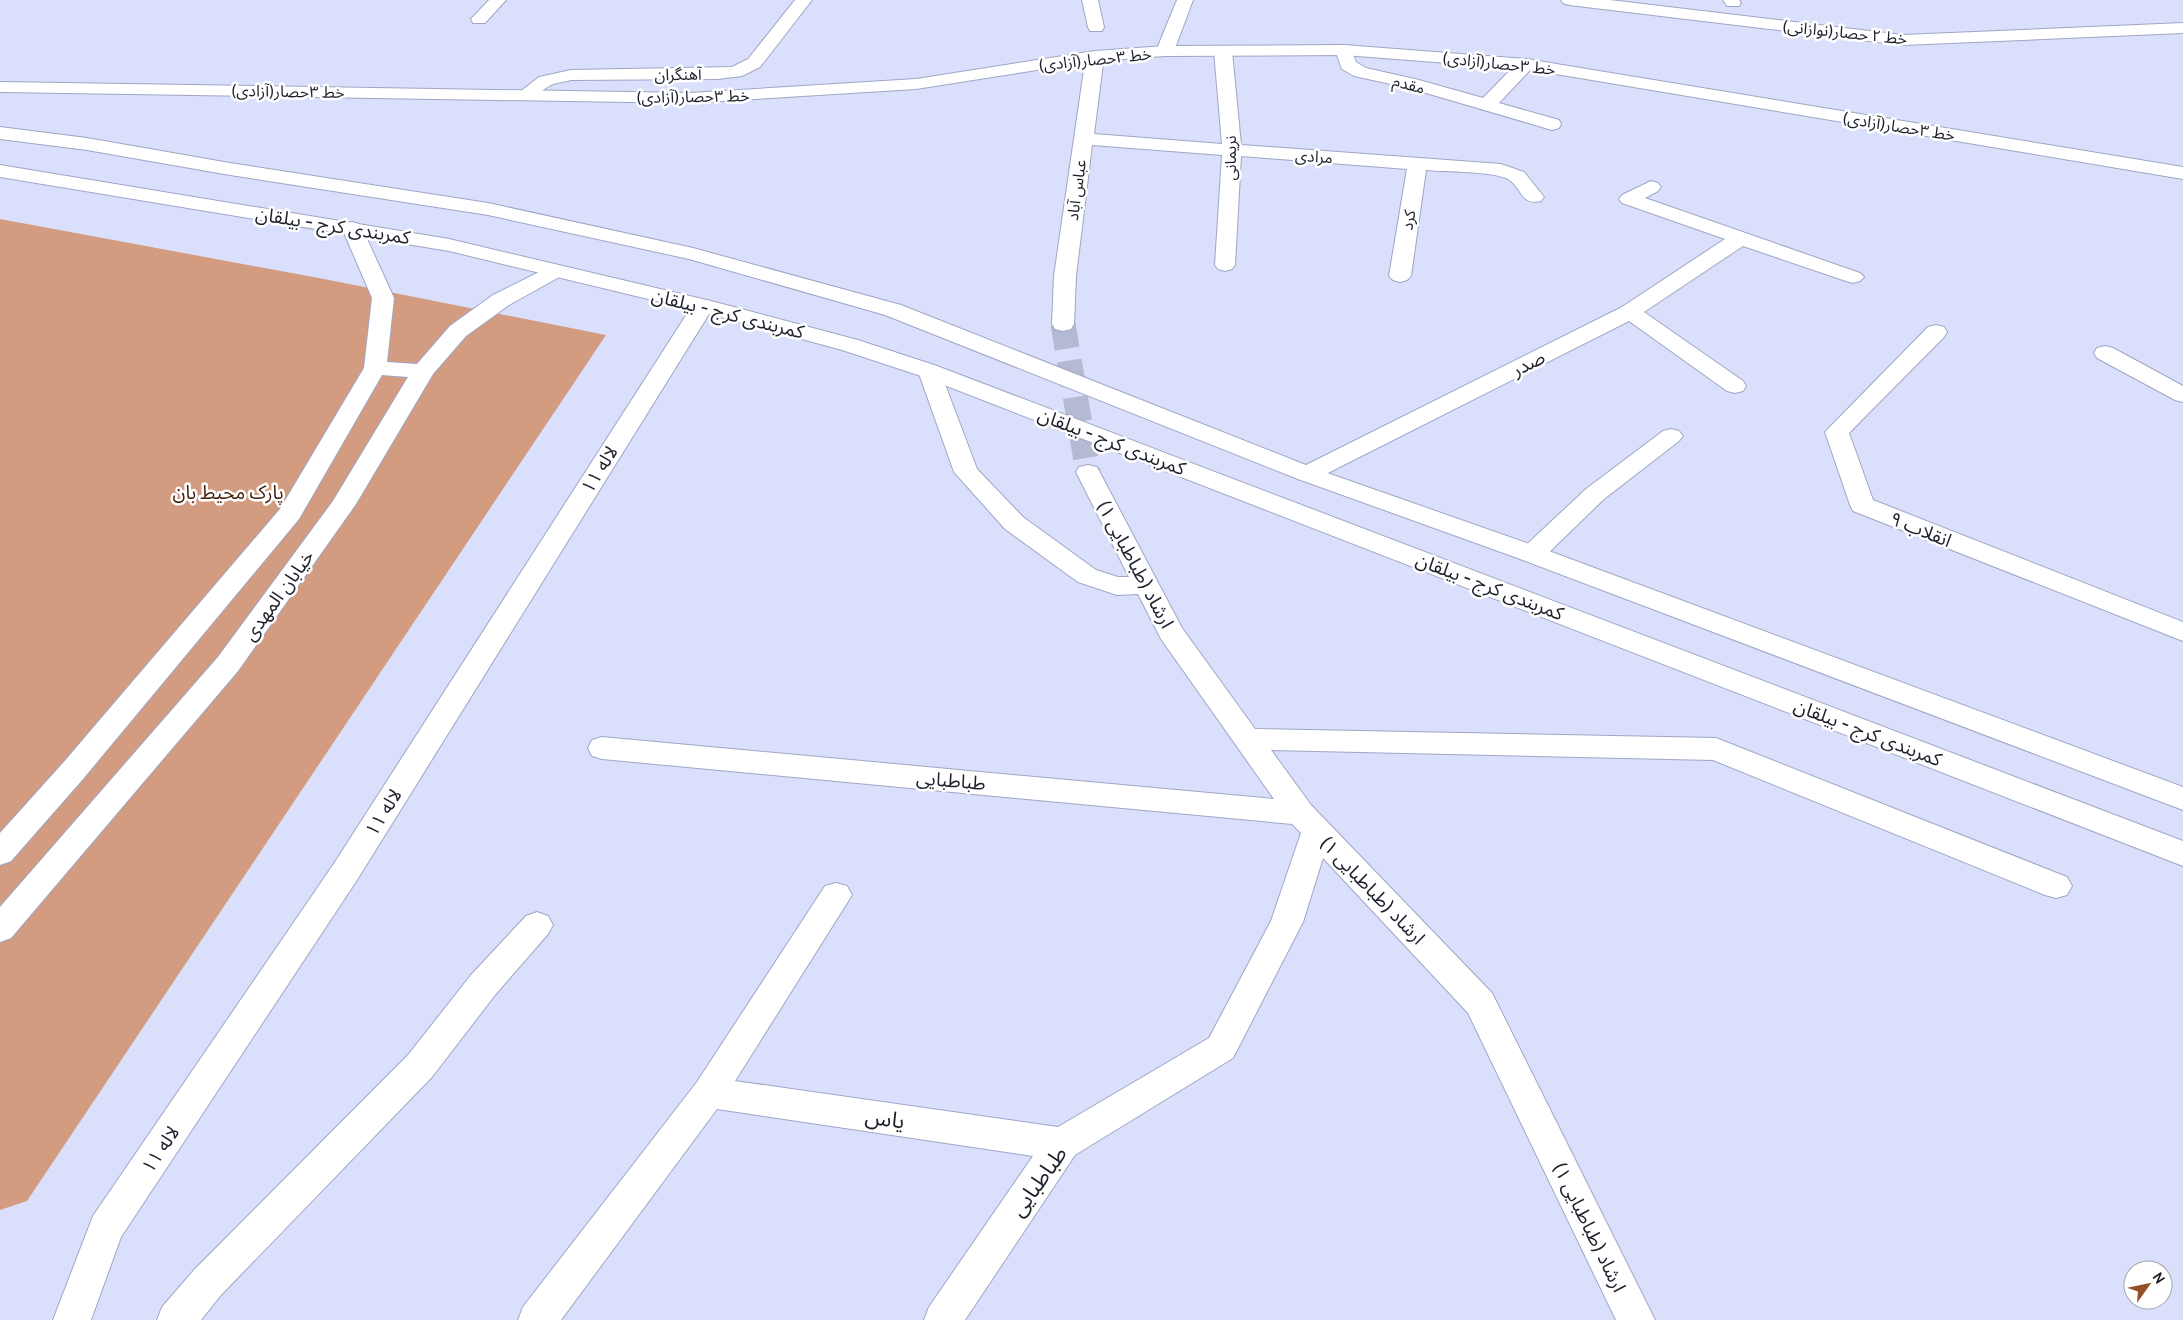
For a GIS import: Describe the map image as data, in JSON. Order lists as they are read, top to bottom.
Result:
{
  "streets": {
    "main road": [
      "خط ۲ حصار(نوازانی)",
      "خط ۳حصار(آزادی)",
      "آهنگران",
      "مقدم",
      "مرادی",
      "نریمانی",
      "عباس آباد",
      "کرد",
      "کمربندی کرج - بیلقان",
      "صدر",
      "لاله ۱۱",
      "انقلاب ۹",
      "ارشاد (طباطبایی ۱)",
      "خیابان المهدی",
      "طباطبایی",
      "یاس"
    ]
  },
  "crossings": [
    ["خط ۳حصار(آزادی)", "آهنگران"],
    ["خط ۳حصار(آزادی)", "مقدم"],
    ["خط ۳حصار(آزادی)", "نریمانی"],
    ["خط ۳حصار(آزادی)", "عباس آباد"],
    ["مرادی", "نریمانی"],
    ["مرادی", "عباس آباد"],
    ["مرادی", "کرد"],
    ["کمربندی کرج - بیلقان", "لاله ۱۱"],
    ["کمربندی کرج - بیلقان", "خیابان المهدی"],
    ["ارشاد (طباطبایی ۱)", "طباطبایی"],
    ["طباطبایی", "یاس"]
  ],
  "parks": ["پارک محیط بان"],
  "north": "top right"
}
